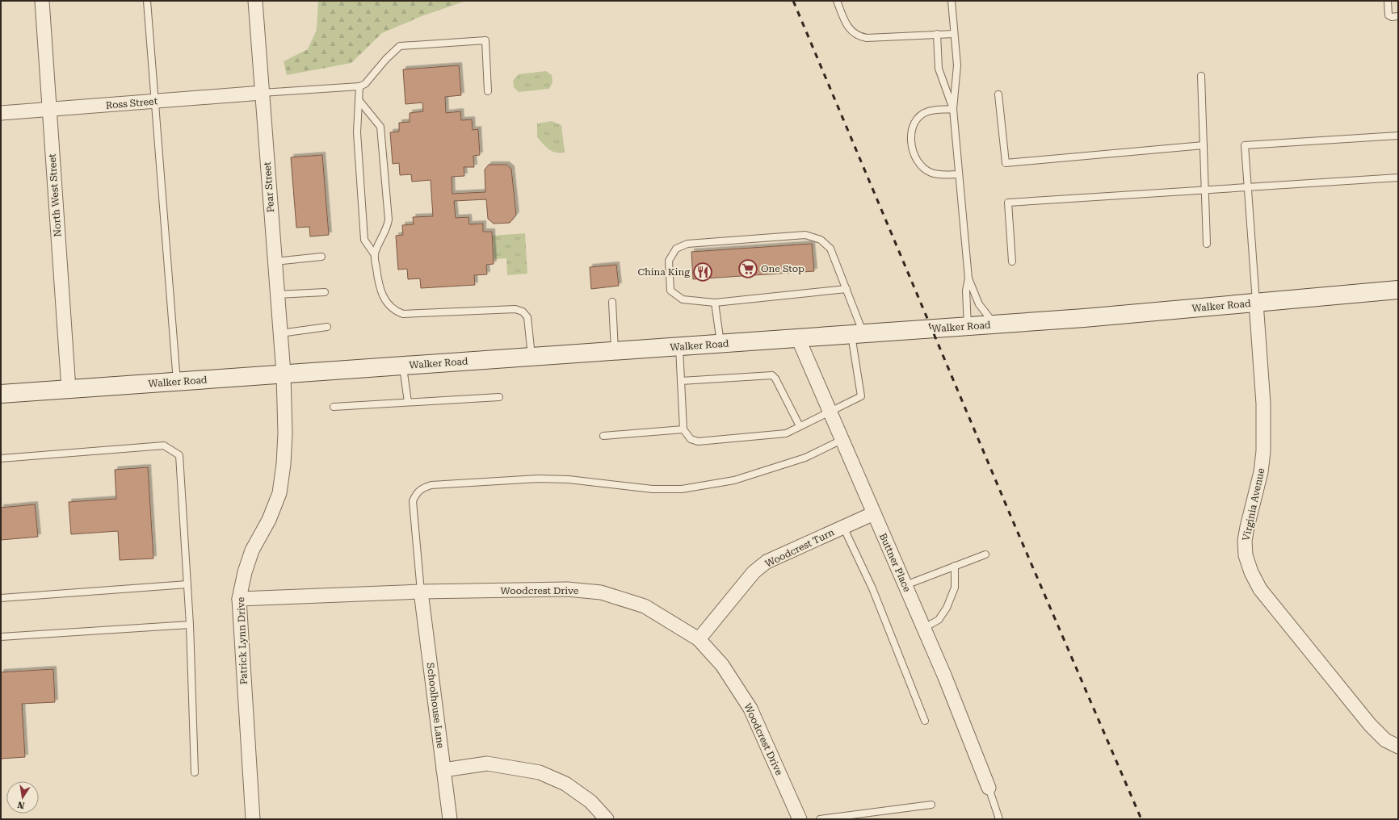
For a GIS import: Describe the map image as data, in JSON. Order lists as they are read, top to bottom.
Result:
{
  "streets": {
    "street": [
      "Ross Street",
      "Pear Street",
      "North West Street",
      "Walker Road",
      "Virginia Avenue",
      "Woodcrest Turn",
      "Buttner Place",
      "Woodcrest Drive",
      "Patrick Lynn Drive",
      "Schoolhouse Lane"
    ]
  },
  "crossings": [
    ["Ross Street", "Pear Street"],
    ["Ross Street", "North West Street"],
    ["Pear Street", "Walker Road"],
    ["Pear Street", "Patrick Lynn Drive"],
    ["North West Street", "Walker Road"],
    ["Walker Road", "Virginia Avenue"],
    ["Walker Road", "Buttner Place"],
    ["Walker Road", "Patrick Lynn Drive"],
    ["Woodcrest Turn", "Buttner Place"],
    ["Woodcrest Turn", "Woodcrest Drive"],
    ["Woodcrest Drive", "Patrick Lynn Drive"],
    ["Woodcrest Drive", "Schoolhouse Lane"]
  ],
  "places": {
    "supermarket": ["One Stop"],
    "restaurant": ["China King"]
  },
  "north": "bottom"
}
